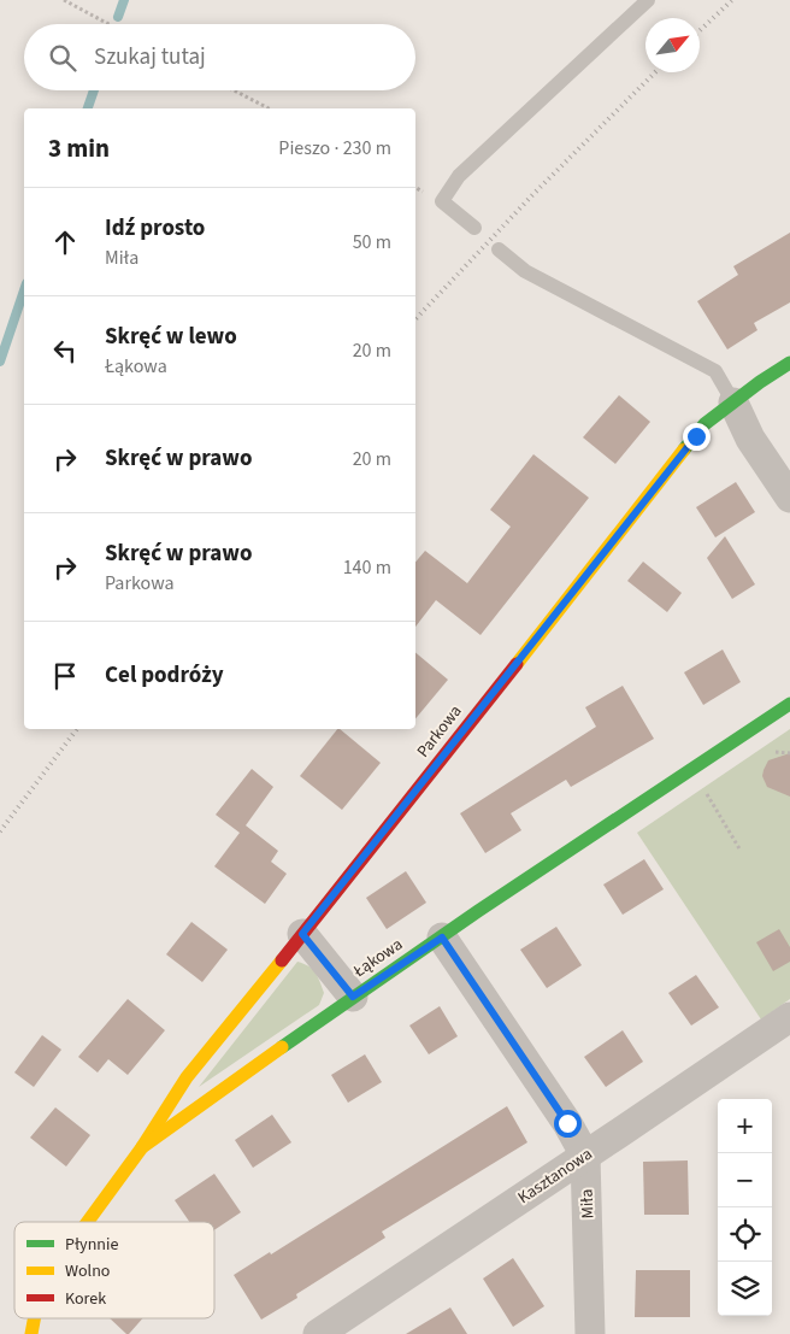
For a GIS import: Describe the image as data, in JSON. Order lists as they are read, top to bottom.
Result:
{
  "streets": {
    "street": [
      "Parkowa",
      "Łąkowa",
      "Kasztanowa",
      "Miła"
    ]
  },
  "crossings": [
    ["Parkowa", "Łąkowa"],
    ["Łąkowa", "Miła"],
    ["Kasztanowa", "Miła"]
  ],
  "legend": ["Płynnie", "Wolno", "Korek"],
  "north": "top right",
  "page": {
    "search": "Szukaj tutaj",
    "heading": ["3 min", "Pieszo · 230 m"],
    "list": [
      ["Idź prosto", "Miła", "50 m"],
      ["Skręć w lewo", "Łąkowa", "20 m"],
      ["Skręć w prawo", "20 m"],
      ["Skręć w prawo", "Parkowa", "140 m"],
      "Cel podróży"
    ],
    "map_buttons": ["+", "−"]
  }
}
